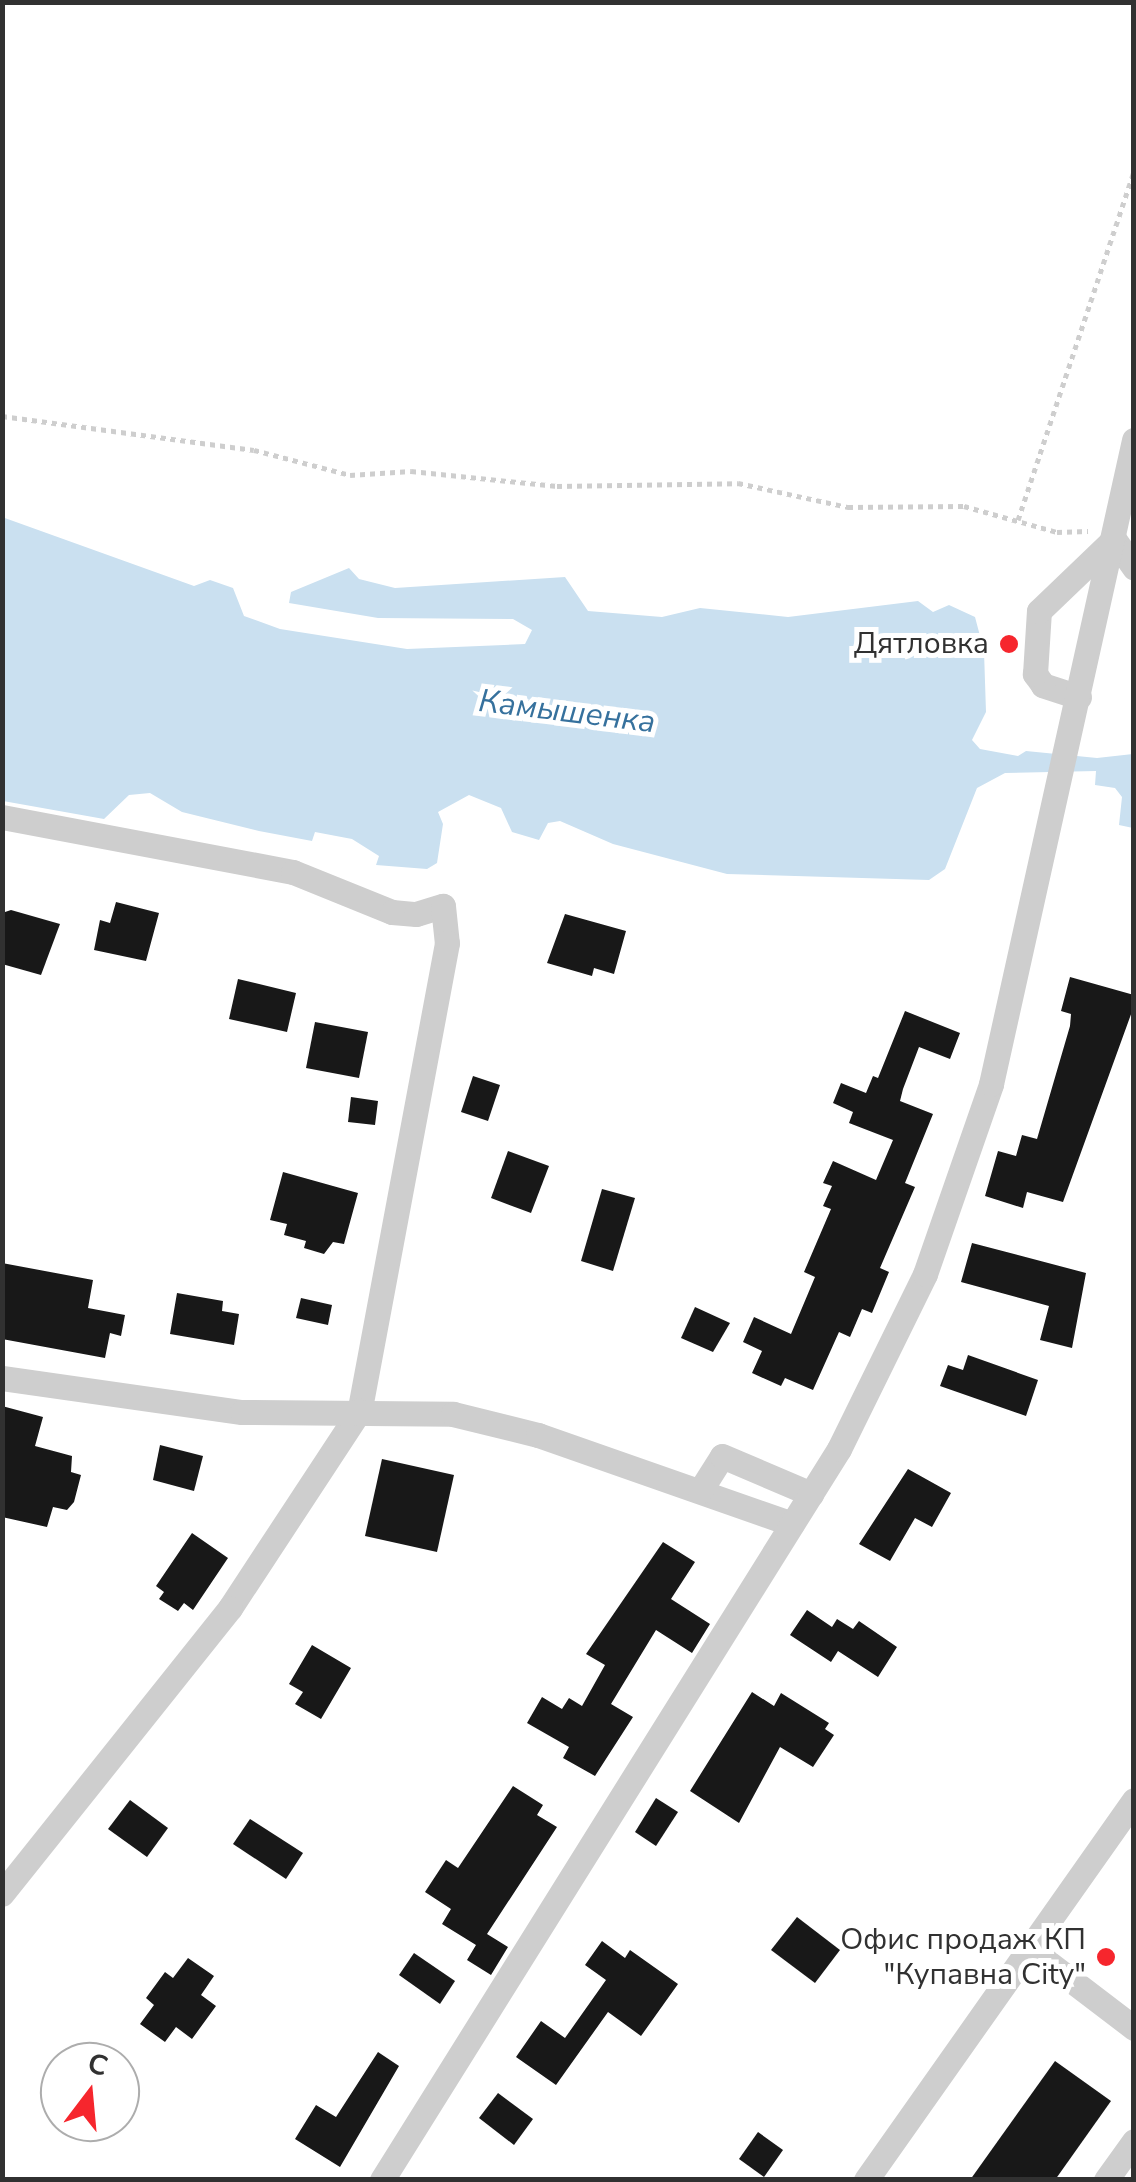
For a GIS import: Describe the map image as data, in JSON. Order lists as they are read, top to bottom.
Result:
{
  "water": ["Камышенка"],
  "places": ["Дятловка", "Офис продаж КП \"Купавна City\""],
  "north": "top"
}
